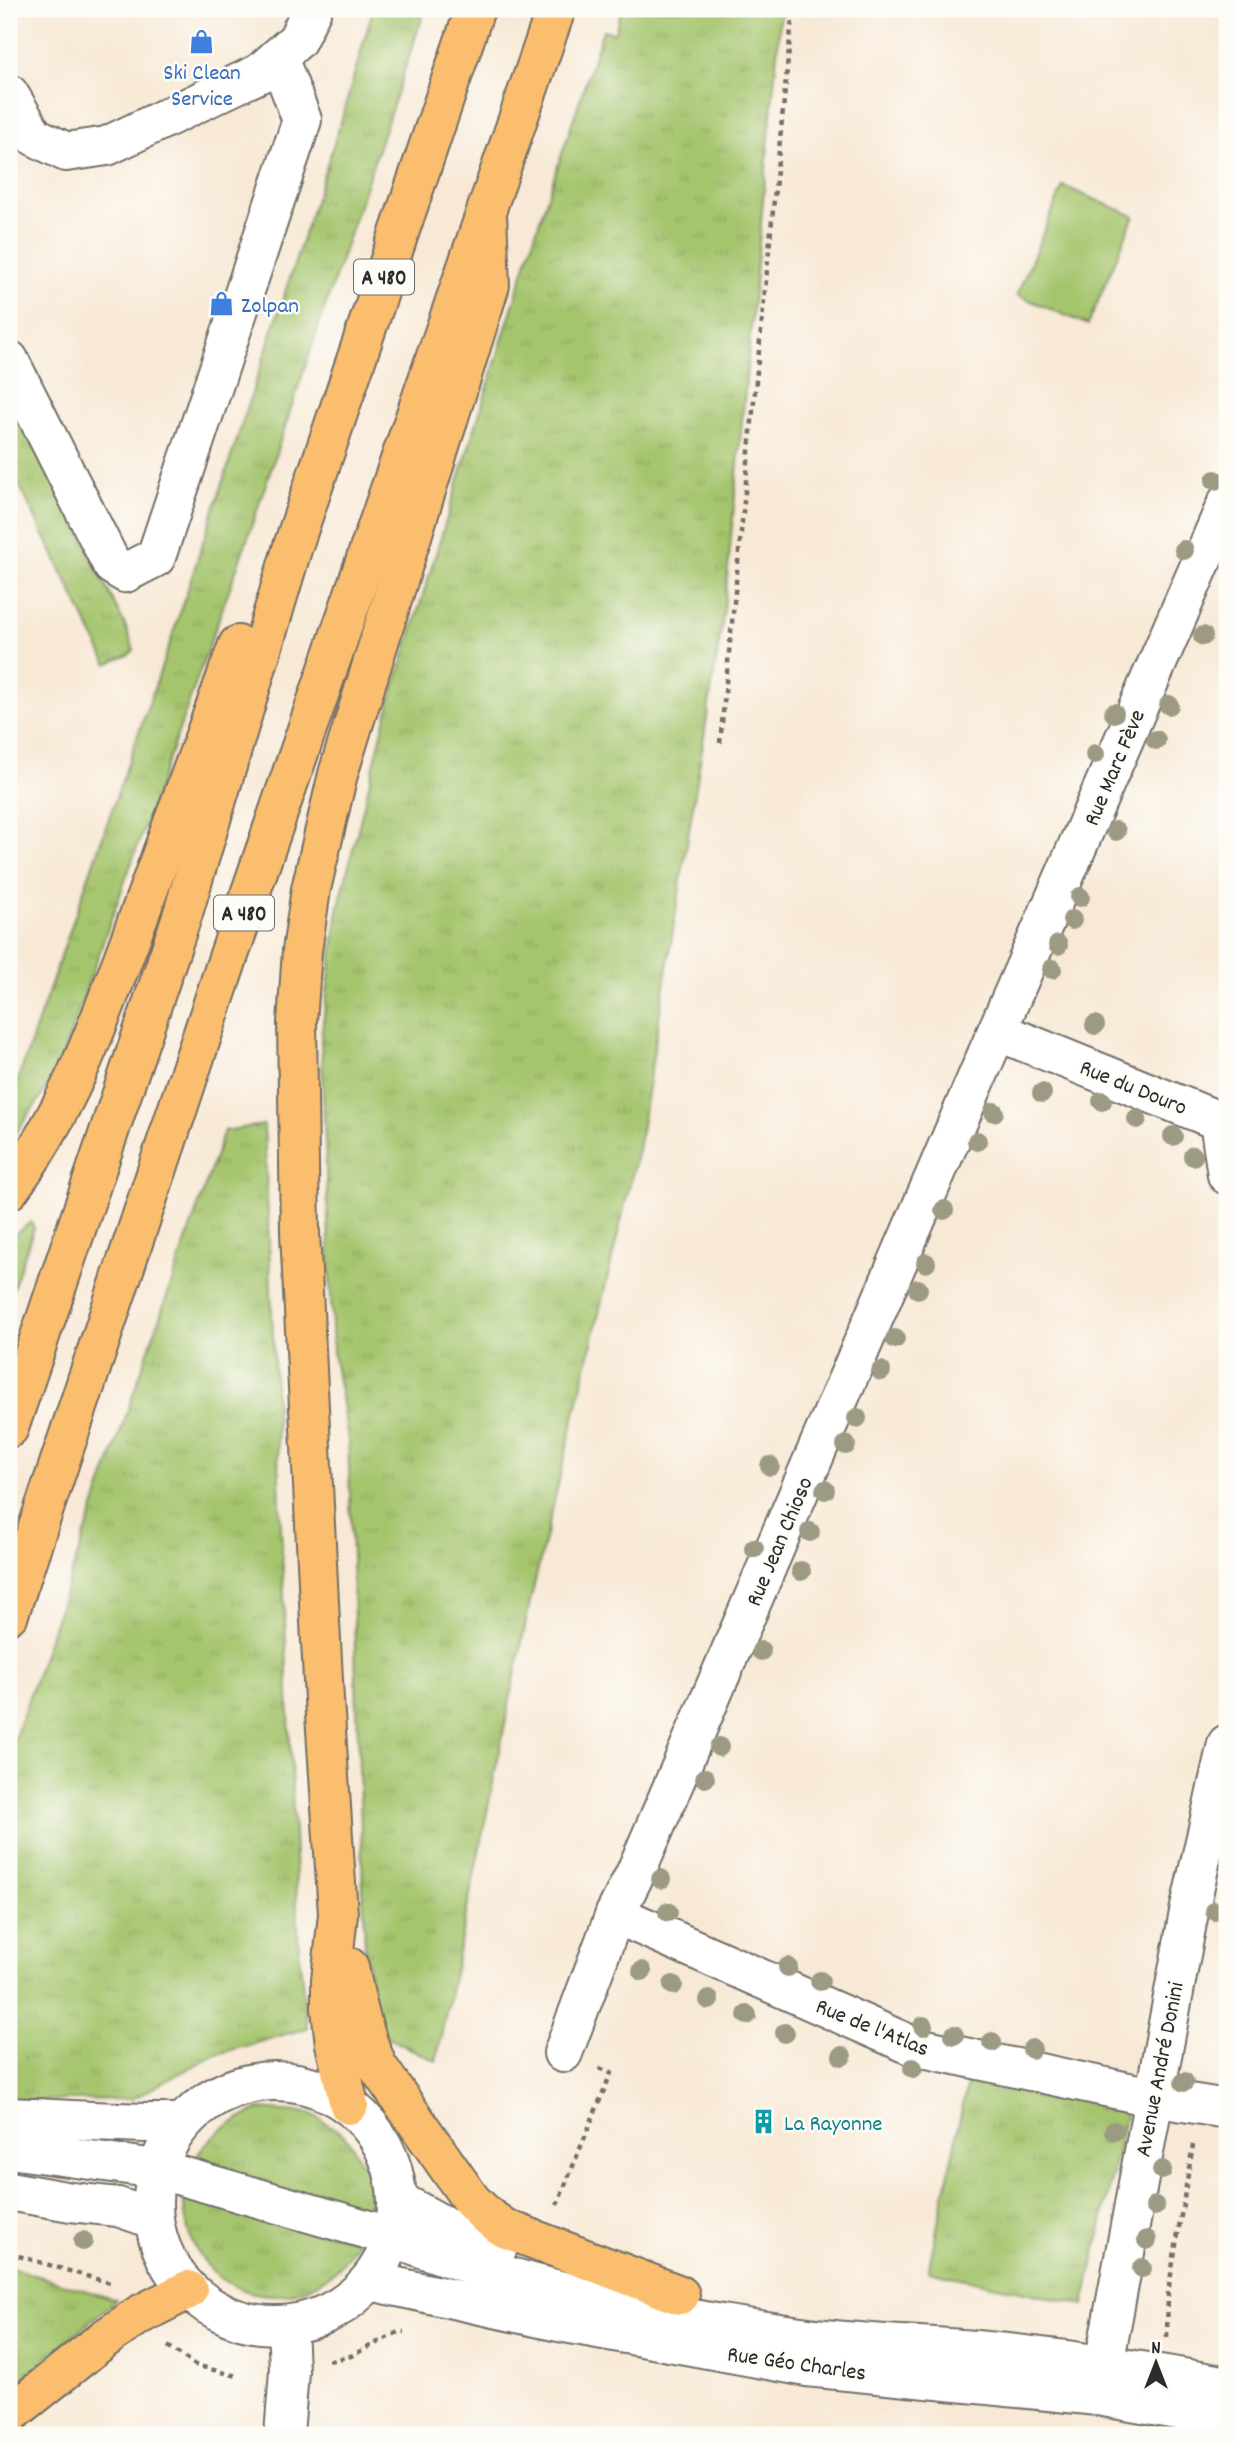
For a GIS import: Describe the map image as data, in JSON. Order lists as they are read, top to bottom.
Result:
{
  "streets": {
    "highway": ["A 480"],
    "street": [
      "Rue Marc Fève",
      "Rue du Douro",
      "Rue Jean Chioso",
      "Rue de l'Atlas",
      "Avenue André Donini",
      "Rue Géo Charles"
    ]
  },
  "crossings": [
    ["Rue Marc Fève", "Rue du Douro"],
    ["Rue Marc Fève", "Rue Jean Chioso"],
    ["Rue du Douro", "Rue Jean Chioso"],
    ["Rue Jean Chioso", "Rue de l'Atlas"],
    ["Rue de l'Atlas", "Avenue André Donini"],
    ["Avenue André Donini", "Rue Géo Charles"]
  ],
  "places": {
    "shop": ["Ski Clean Service", "Zolpan"],
    "building": ["La Rayonne"]
  },
  "north": "top"
}
